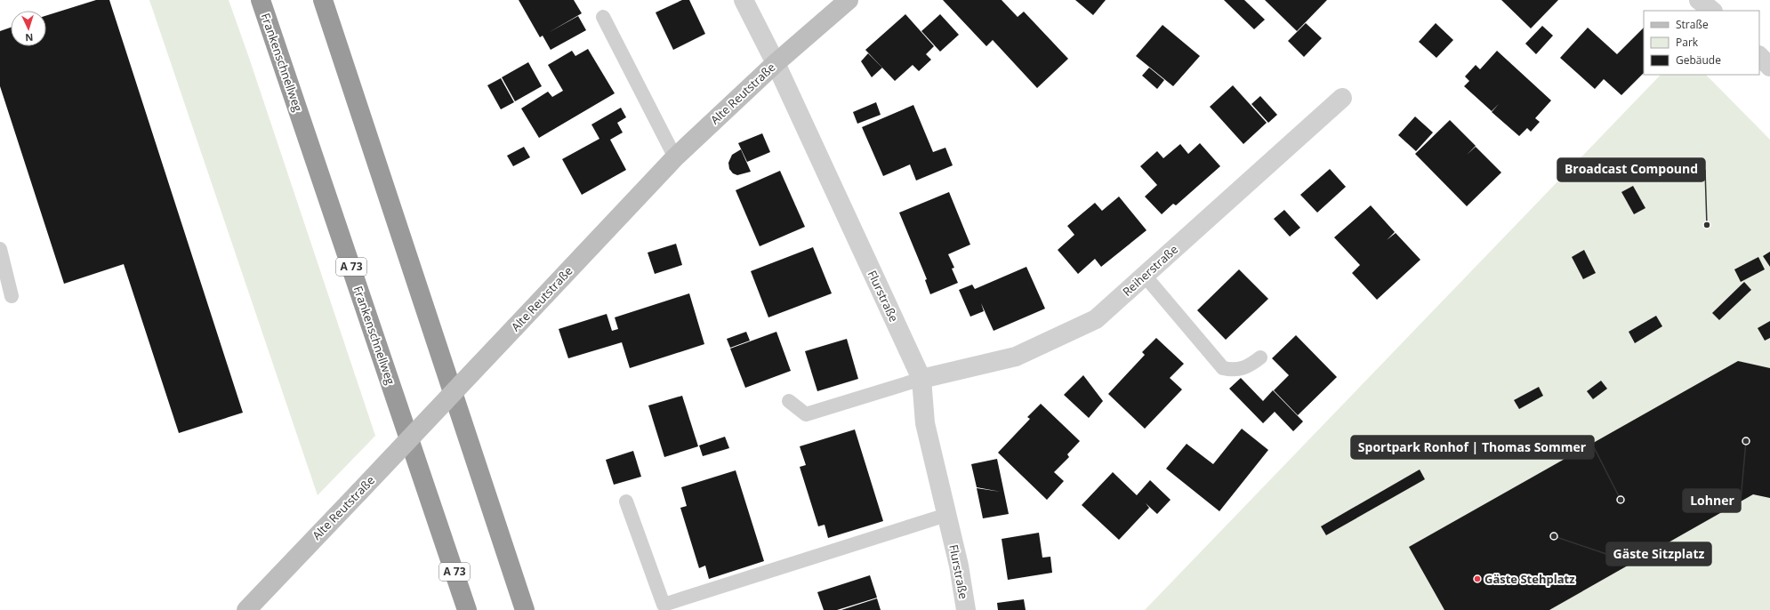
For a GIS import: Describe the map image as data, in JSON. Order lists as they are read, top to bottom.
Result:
{
  "streets": {
    "highway": ["Frankenschnellweg", "A 73"],
    "main road": ["Alte Reutstraße"],
    "street": ["Reiherstraße", "Flurstraße"]
  },
  "crossings": [
    ["Alte Reutstraße", "Flurstraße"],
    ["Reiherstraße", "Flurstraße"]
  ],
  "places": [
    "Broadcast Compound",
    "Lohner",
    "Sportpark Ronhof | Thomas Sommer",
    "Gäste Sitzplatz",
    "Gäste Stehplatz"
  ],
  "legend": ["Straße", "Park", "Gebäude"],
  "north": "bottom"
}
